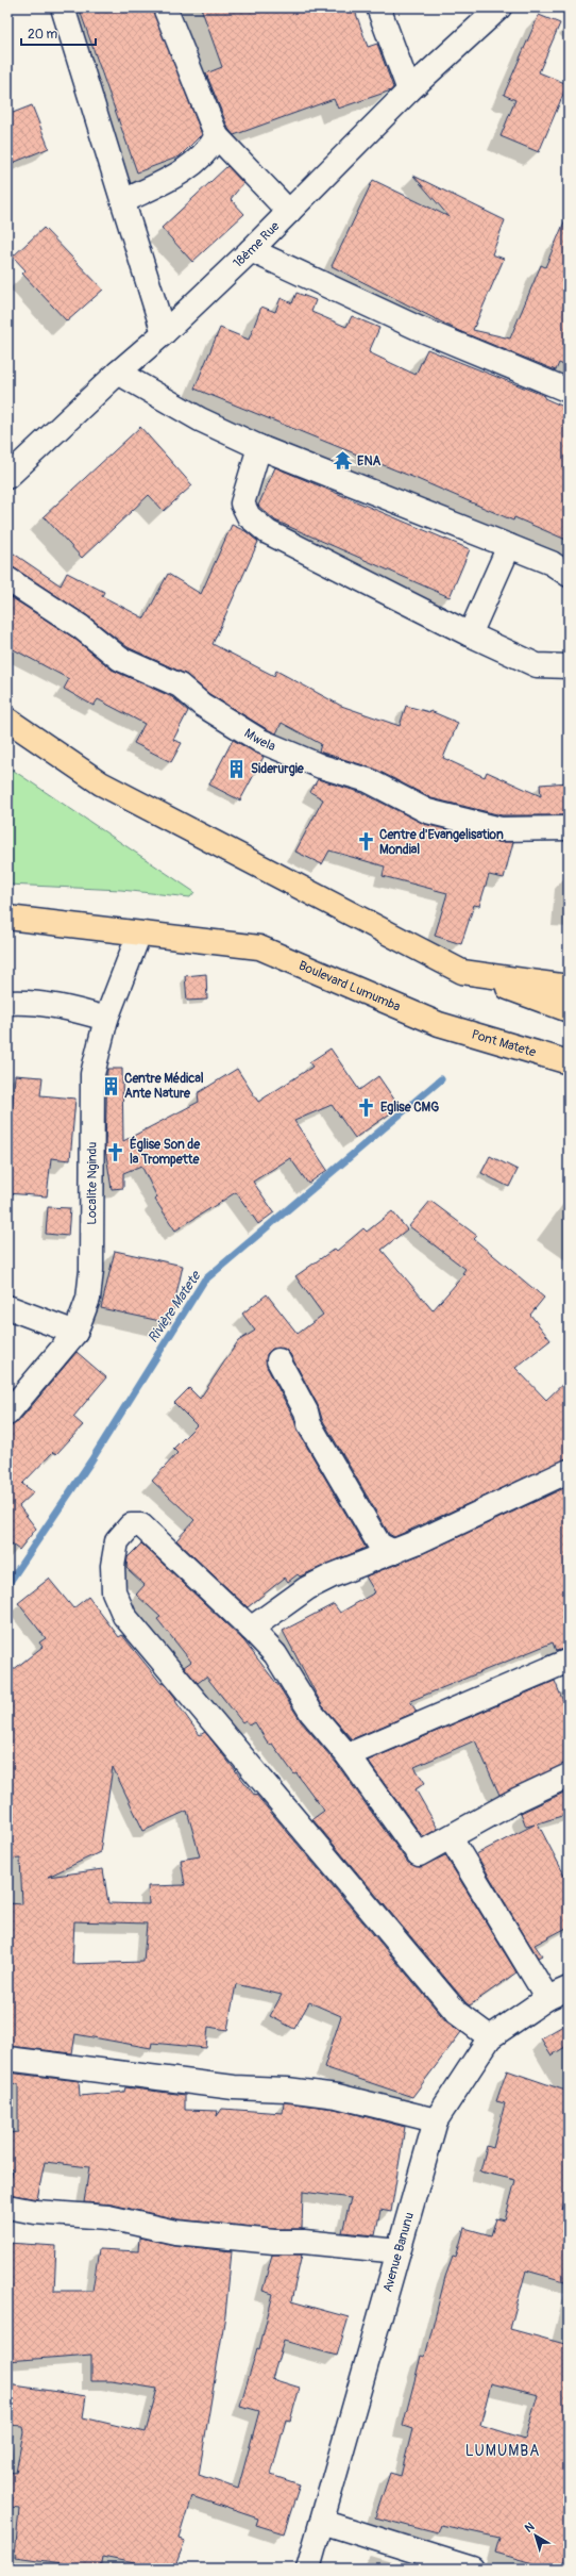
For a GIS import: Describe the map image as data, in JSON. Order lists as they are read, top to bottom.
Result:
{
  "streets": {
    "highway": ["Boulevard Lumumba", "Pont Matete"],
    "street": [
      "18ème Rue",
      "Mwela",
      "Localite Ngindu",
      "Avenue Banunu"
    ]
  },
  "crossings": [
    ["Boulevard Lumumba", "Pont Matete"],
    ["Boulevard Lumumba", "Localite Ngindu"]
  ],
  "districts": ["LUMUMBA"],
  "water": ["Rivière Matete"],
  "places": {
    "temple": ["ENA"],
    "building": ["Siderurgie", "Centre Médical Ante Nature"],
    "church": ["Centre d'Evangelisation Mondial", "Eglise CMG", "Église Son de la Trompette"]
  },
  "scale_bar": "20 m",
  "north": "top left"
}
